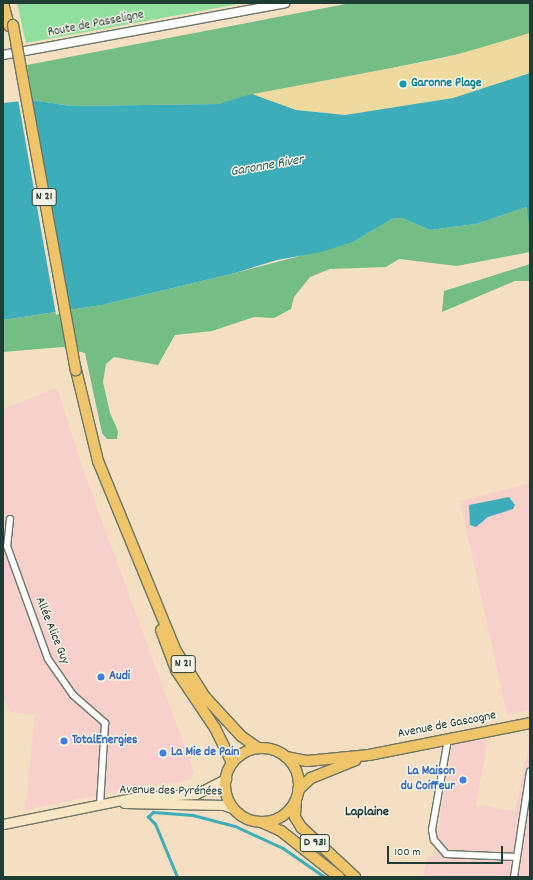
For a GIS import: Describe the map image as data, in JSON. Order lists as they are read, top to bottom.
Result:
{
  "streets": {
    "main road": [
      "N 21",
      "Avenue de Gascogne",
      "Avenue des Pyrénées",
      "D 931"
    ],
    "street": ["Route de Passeligne", "Allée Alice Guy"]
  },
  "crossings": [
    ["N 21", "Avenue de Gascogne"],
    ["N 21", "Avenue des Pyrénées"],
    ["N 21", "D 931"],
    ["Allée Alice Guy", "Avenue des Pyrénées"],
    ["Avenue de Gascogne", "Avenue des Pyrénées"],
    ["Avenue de Gascogne", "D 931"],
    ["Avenue des Pyrénées", "D 931"]
  ],
  "districts": ["Laplaine"],
  "water": ["Garonne River"],
  "places": [
    "Garonne Plage",
    "Audi",
    "TotalEnergies",
    "La Mie de Pain",
    "La Maison du Coiffeur"
  ],
  "scale_bar": "100 m"
}
